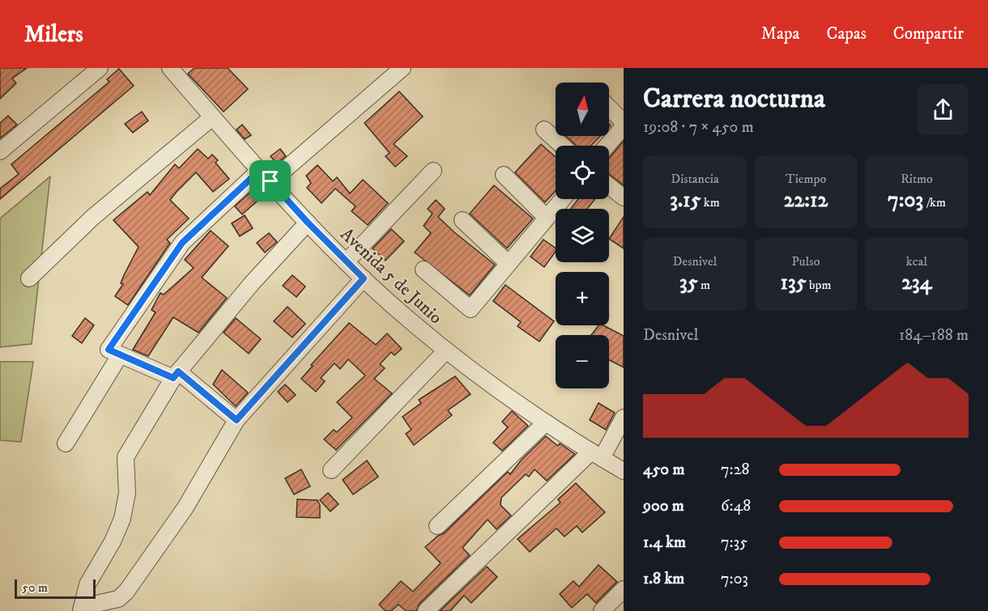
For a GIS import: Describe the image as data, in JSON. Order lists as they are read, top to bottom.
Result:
{
  "streets": {
    "street": ["Avenida 5 de Junio"]
  },
  "scale_bar": "50 m",
  "north": "top",
  "page": {
    "header": "Milers",
    "nav": ["Mapa", "Capas", "Compartir"],
    "heading": ["Carrera nocturna", "19:08 · 7 × 450 m"],
    "map_buttons": ["+", "−"],
    "stats": [
      ["Distancia", "3.15 km"],
      ["Tiempo", "22:12"],
      ["Ritmo", "7:03 /km"],
      ["Desnivel", "35 m"],
      ["Pulso", "135 bpm"],
      ["kcal", "234"]
    ],
    "chart": ["Desnivel", "184–188 m"],
    "list": [
      {
        "name": "450 m",
        "note": "7:28"
      },
      {
        "name": "900 m",
        "note": "6:48"
      },
      {
        "name": "1.4 km",
        "note": "7:35"
      },
      {
        "name": "1.8 km",
        "note": "7:03"
      }
    ],
    "scale": "50 m"
  }
}
